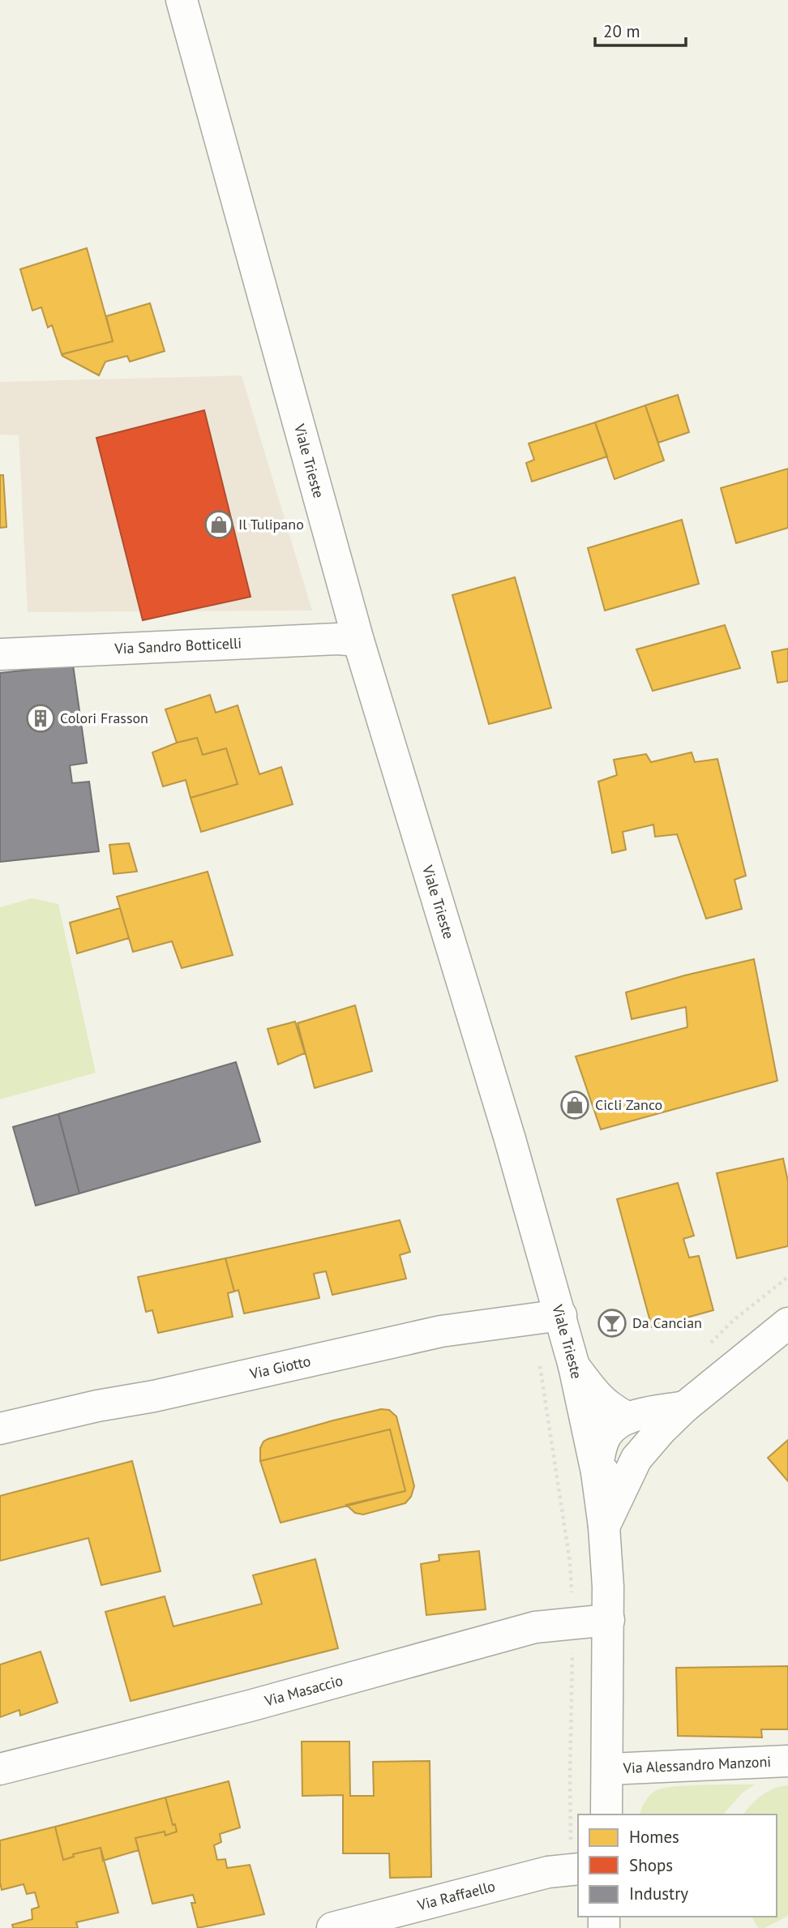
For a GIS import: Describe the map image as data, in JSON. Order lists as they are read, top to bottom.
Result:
{
  "streets": {
    "street": [
      "Viale Trieste",
      "Via Sandro Botticelli",
      "Via Giotto",
      "Via Masaccio",
      "Via Alessandro Manzoni",
      "Via Raffaello"
    ]
  },
  "crossings": [
    ["Viale Trieste", "Via Sandro Botticelli"],
    ["Viale Trieste", "Via Giotto"],
    ["Viale Trieste", "Via Masaccio"],
    ["Viale Trieste", "Via Alessandro Manzoni"]
  ],
  "places": {
    "shop": ["Il Tulipano", "Cicli Zanco"],
    "building": ["Colori Frasson"],
    "bar": ["Da Cancian"]
  },
  "legend": ["Homes", "Shops", "Industry"],
  "scale_bar": "20 m"
}
